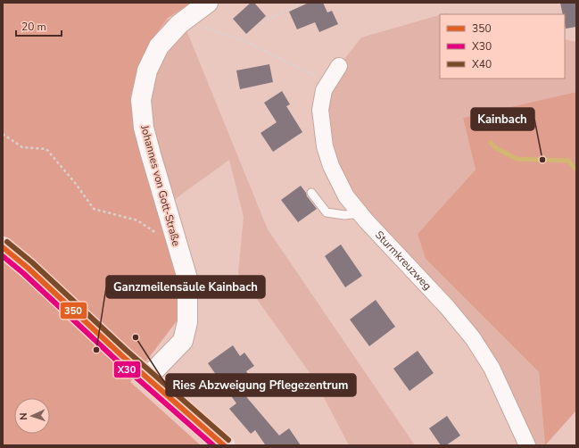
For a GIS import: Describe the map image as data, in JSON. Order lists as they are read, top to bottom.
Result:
{
  "streets": {
    "street": ["Johannes von Gott-Straße", "Sturmkreuzweg"]
  },
  "places": ["Kainbach", "Ries Abzweigung Pflegezentrum", "Ganzmeilensäule Kainbach"],
  "lines": ["transit line X40", "transit line 350", "transit line X30"],
  "legend": ["350", "X30", "X40"],
  "scale_bar": "20 m",
  "north": "left"
}
